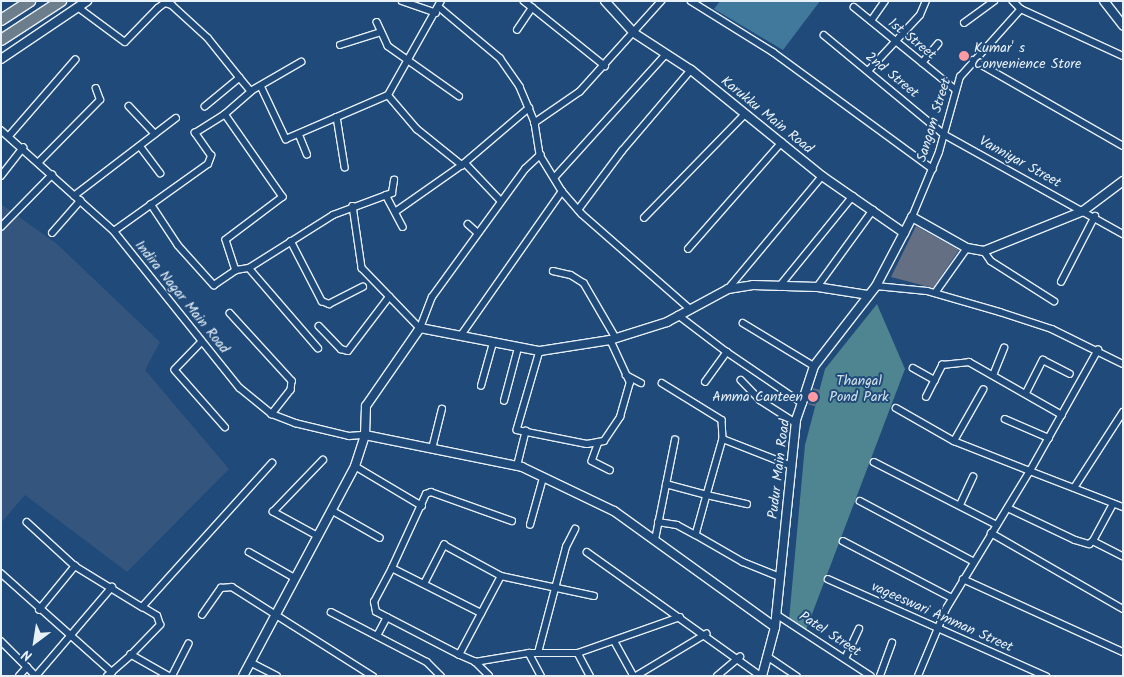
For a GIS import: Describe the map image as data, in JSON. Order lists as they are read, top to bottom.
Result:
{
  "streets": {
    "street": [
      "1st Street",
      "2nd Street",
      "Karukku Main Road",
      "Sangam Street",
      "Vanniyar Street",
      "Indira Nagar Main Road",
      "Pudur Main Road",
      "vageeswari Amman Street",
      "Patel Street"
    ]
  },
  "crossings": [
    ["1st Street", "Sangam Street"],
    ["2nd Street", "Sangam Street"],
    ["2nd Street", "Vanniyar Street"],
    ["Karukku Main Road", "Pudur Main Road"],
    ["Sangam Street", "Vanniyar Street"],
    ["Pudur Main Road", "Patel Street"]
  ],
  "parks": ["Thangal Pond Park"],
  "places": ["Kumar' s Convenience Store", "Amma Canteen"],
  "north": "bottom left"
}
